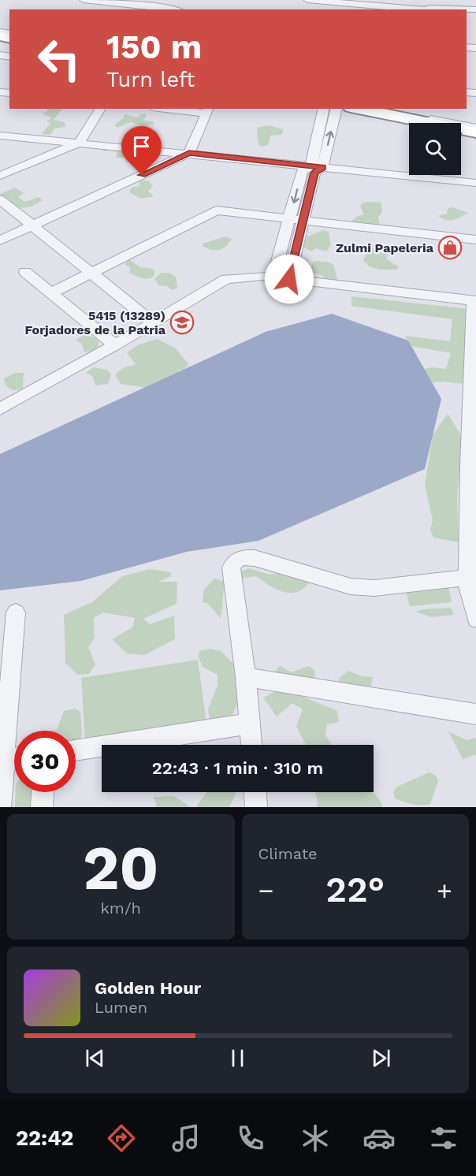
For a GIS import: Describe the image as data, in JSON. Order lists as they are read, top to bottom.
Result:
{
  "places": {
    "shop": ["Zulmi Papeleria"],
    "school or university": ["5415 (13289) Forjadores de la Patria"]
  },
  "page": {
    "turn": ["150 m", "Turn left"],
    "limit": "30",
    "trip": "22:43 · 1 min · 310 m",
    "tile": [
      ["20", "km/h"],
      "Climate"
    ],
    "heat": ["−", "22°", "+"],
    "song": ["Golden Hour", "Lumen"],
    "tabs": "22:42"
  }
}
